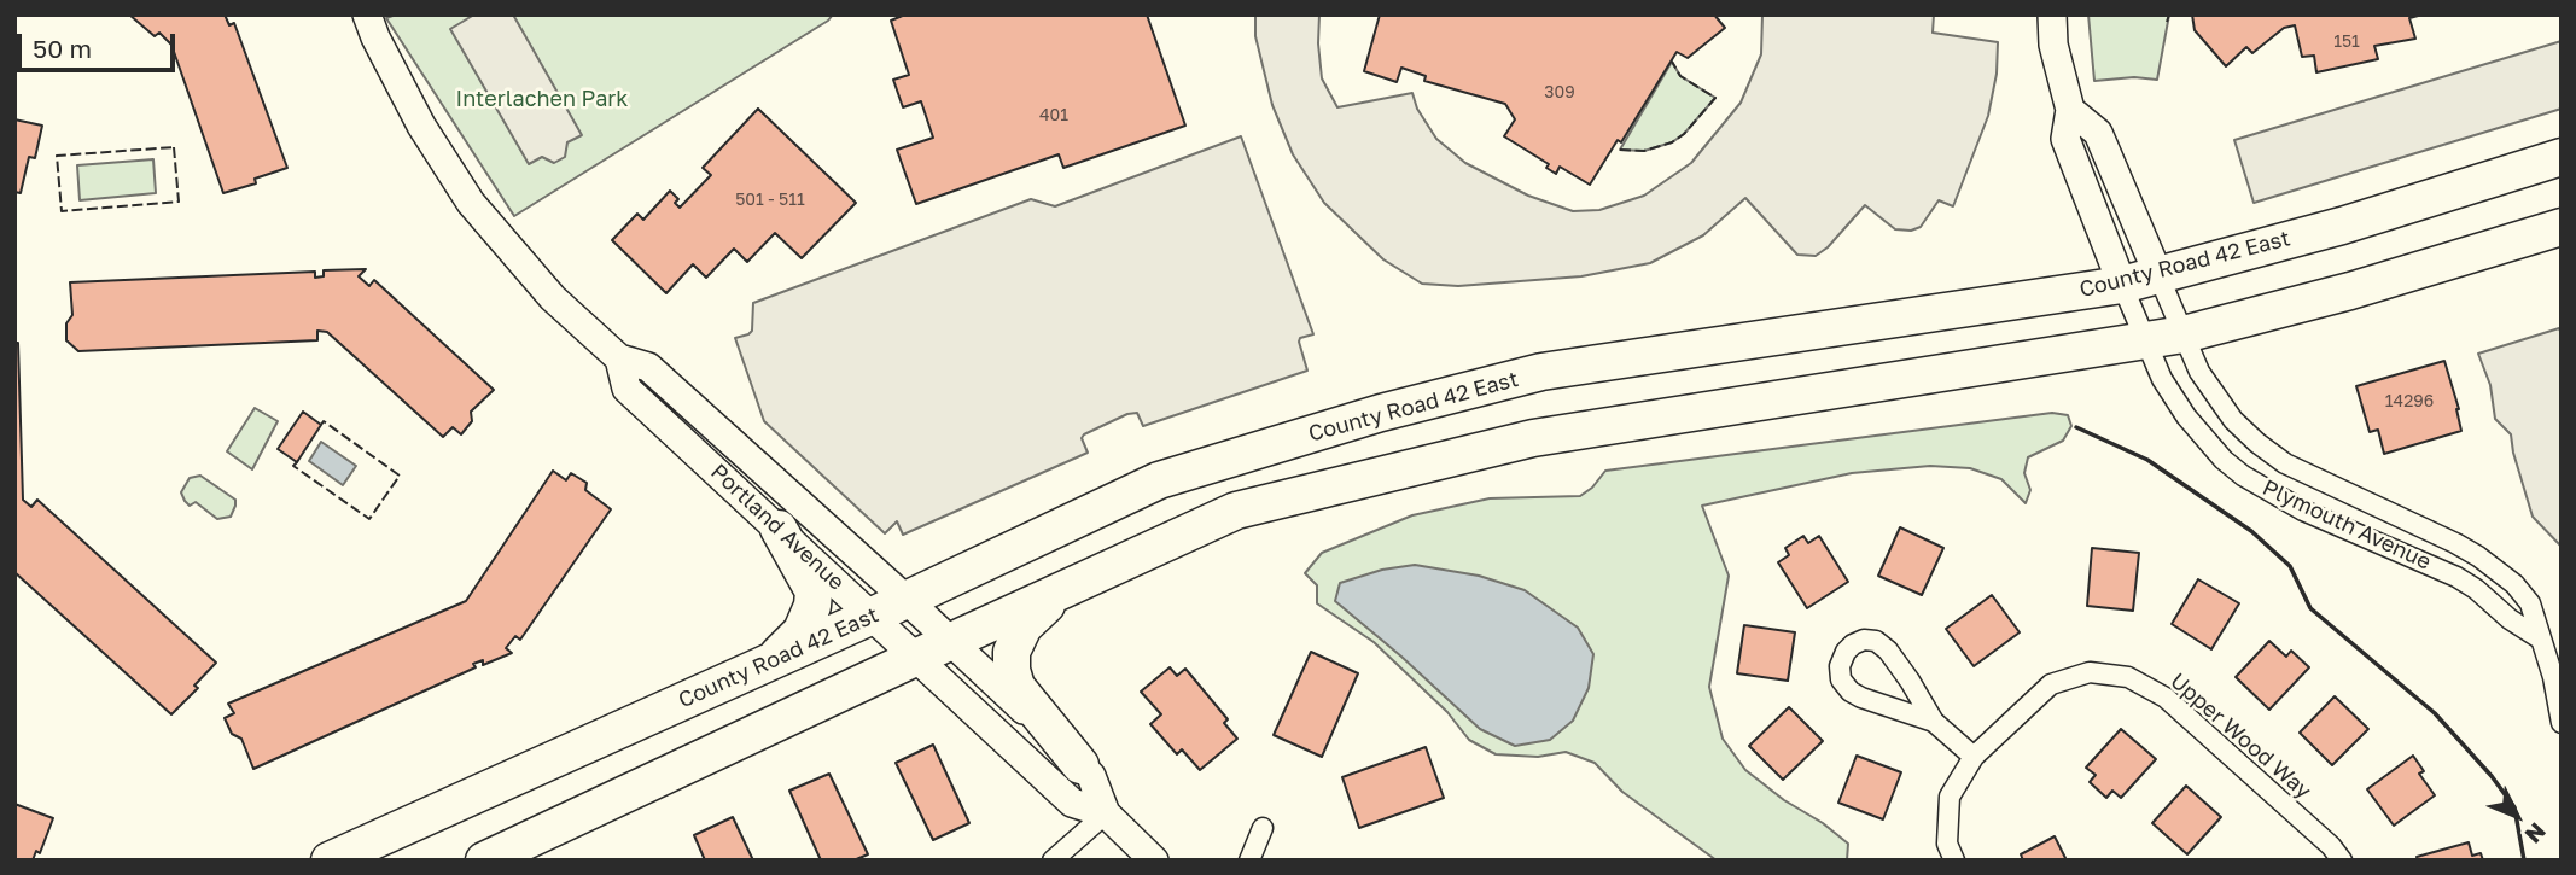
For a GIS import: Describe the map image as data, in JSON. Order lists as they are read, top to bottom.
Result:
{
  "streets": {
    "highway": ["County Road 42 East"],
    "street": ["Plymouth Avenue", "Portland Avenue", "Upper Wood Way"]
  },
  "crossings": [
    ["County Road 42 East", "Plymouth Avenue"],
    ["County Road 42 East", "Portland Avenue"]
  ],
  "parks": ["Interlachen Park"],
  "house_numbers": [
    "151",
    "309",
    "401",
    "501 - 511",
    "14296"
  ],
  "scale_bar": "50 m",
  "north": "bottom right"
}
